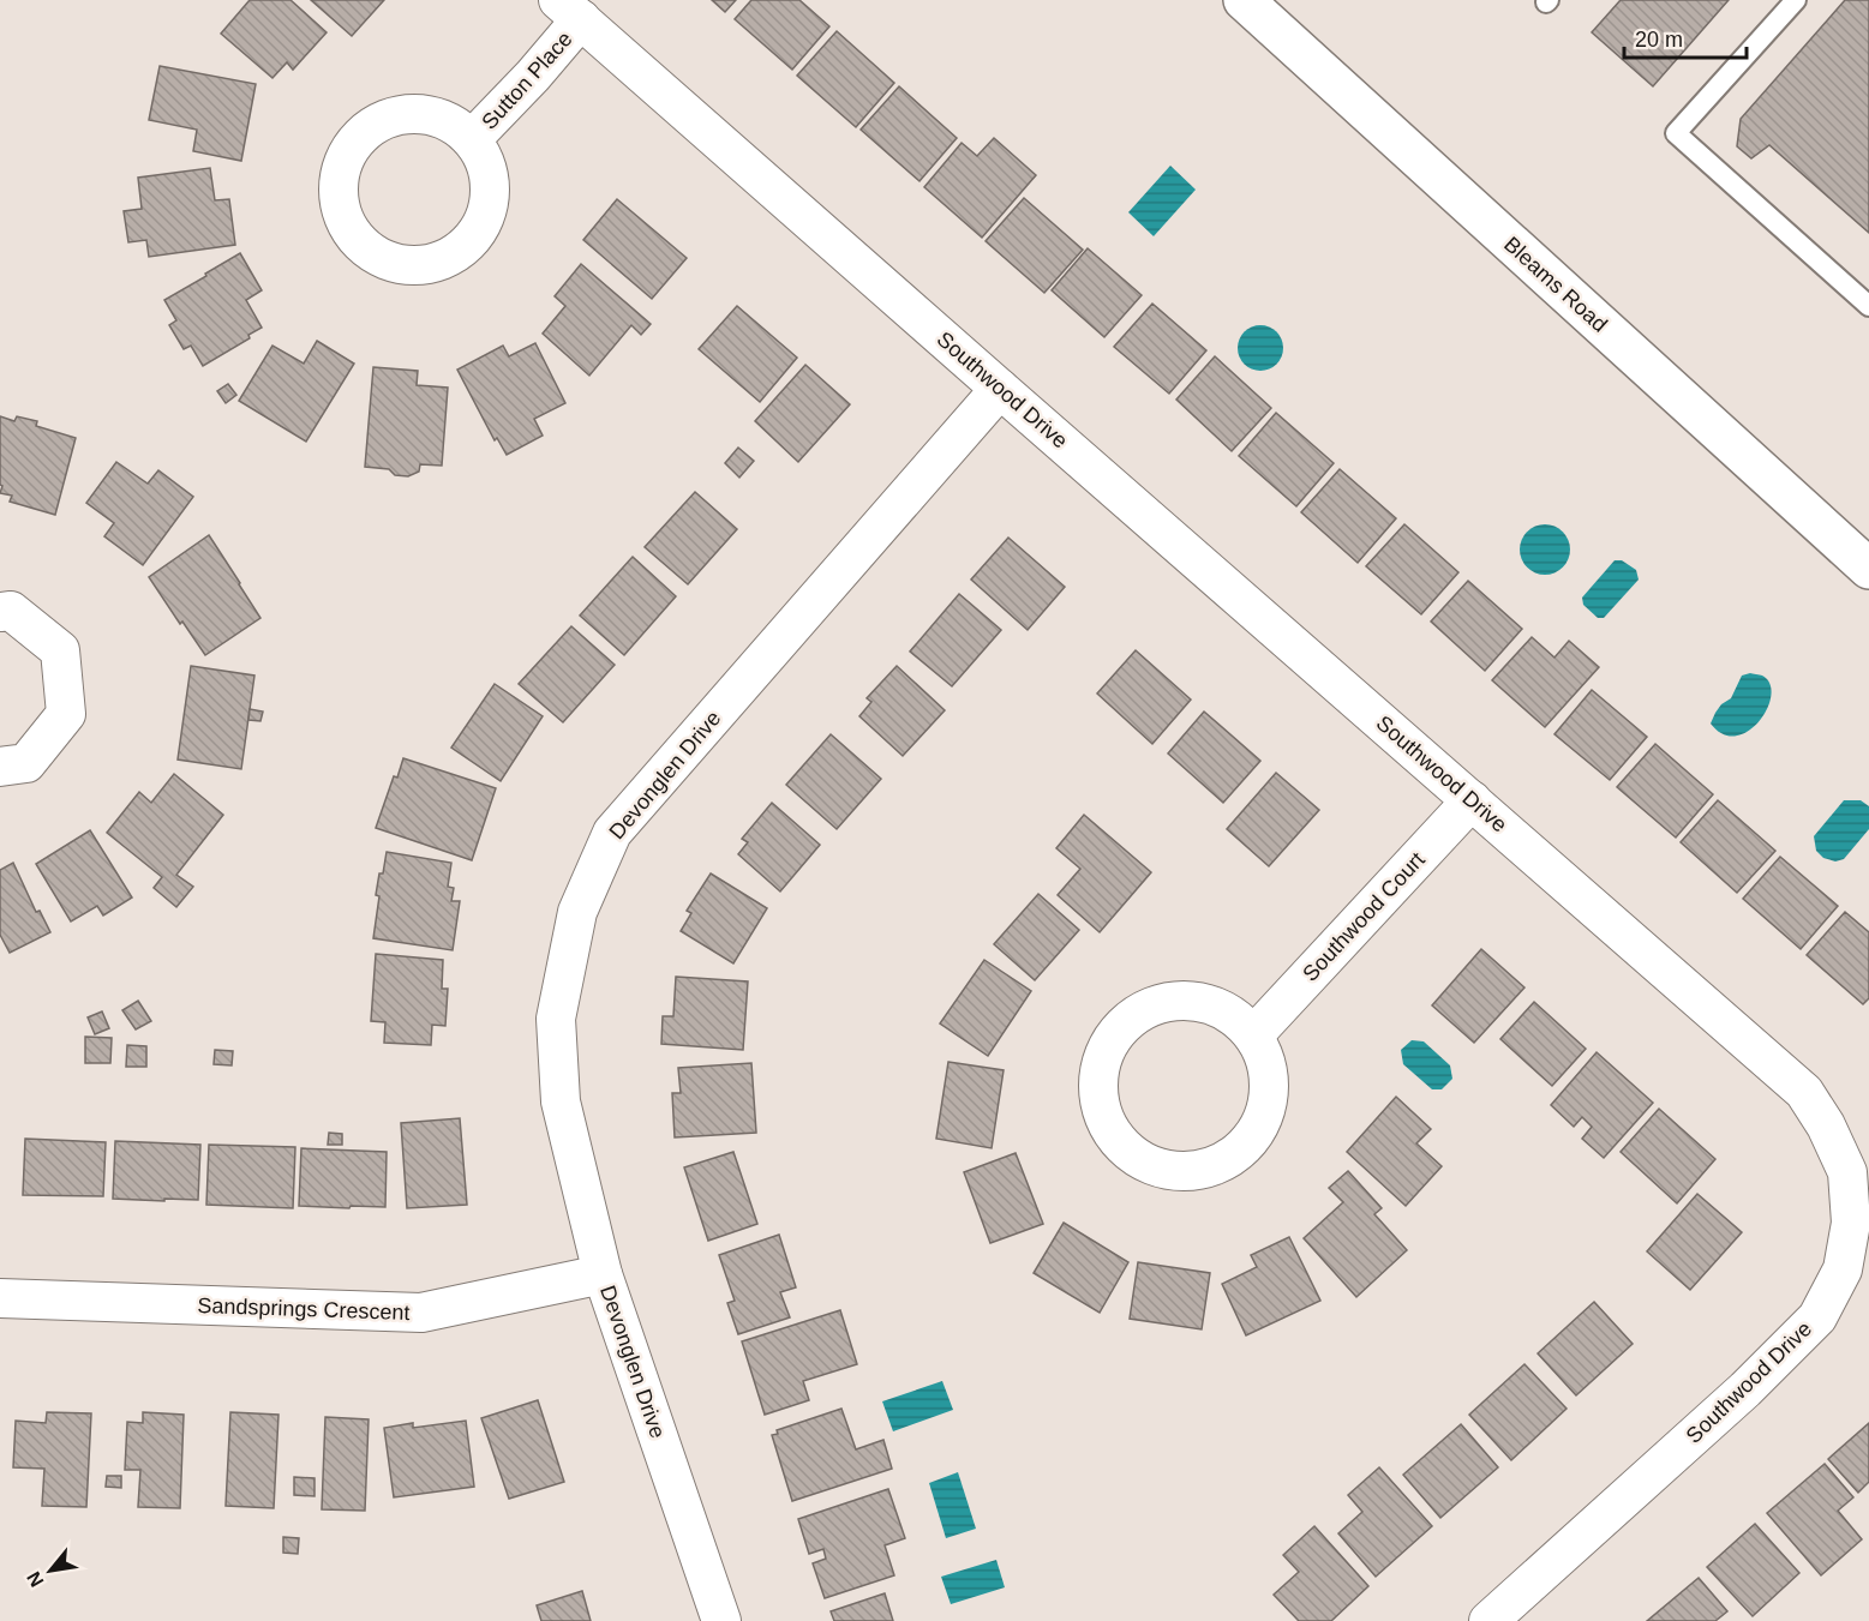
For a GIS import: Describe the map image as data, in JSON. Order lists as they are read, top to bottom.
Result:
{
  "streets": {
    "main road": ["Bleams Road"],
    "street": [
      "Sutton Place",
      "Southwood Drive",
      "Devonglen Drive",
      "Southwood Court",
      "Sandsprings Crescent"
    ]
  },
  "crossings": [
    ["Sutton Place", "Southwood Drive"],
    ["Southwood Drive", "Devonglen Drive"],
    ["Southwood Drive", "Southwood Court"],
    ["Devonglen Drive", "Sandsprings Crescent"]
  ],
  "scale_bar": "20 m",
  "north": "bottom left"
}
